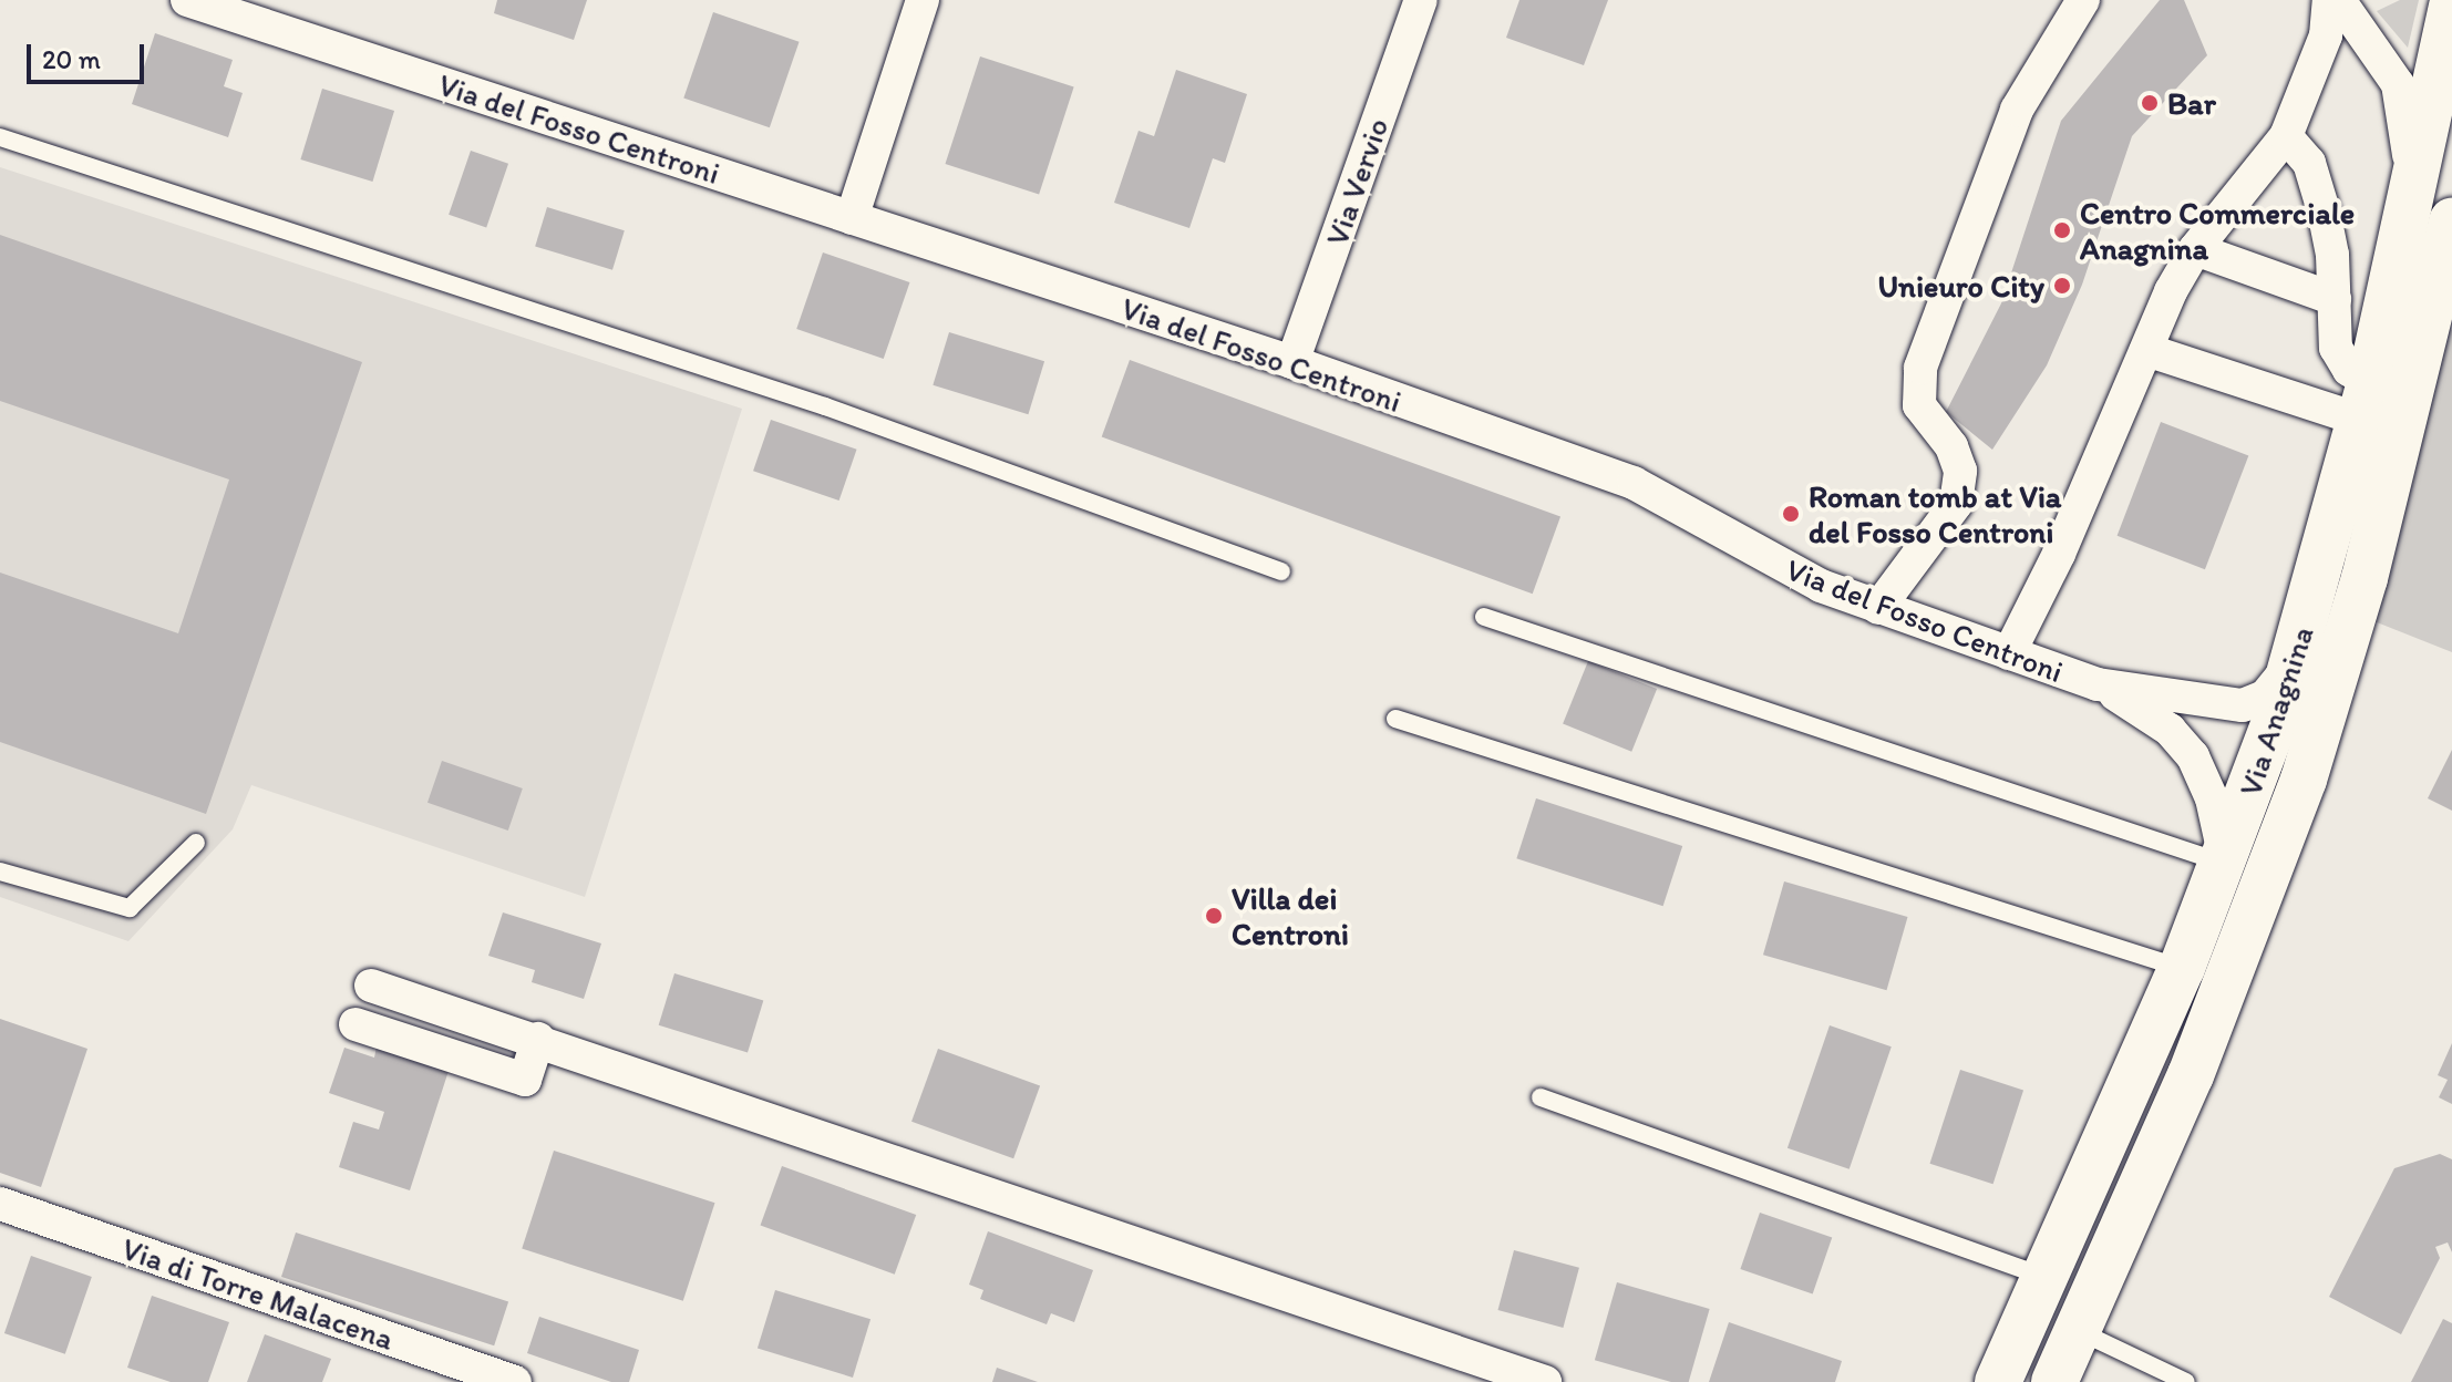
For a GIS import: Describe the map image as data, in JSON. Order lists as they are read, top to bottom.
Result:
{
  "streets": {
    "main road": ["Via Anagnina"],
    "street": ["Via del Fosso Centroni", "Via Vervio", "Via di Torre Malacena"]
  },
  "crossings": [
    ["Via del Fosso Centroni", "Via Vervio"],
    ["Via del Fosso Centroni", "Via Anagnina"]
  ],
  "places": [
    "Bar",
    "Centro Commerciale Anagnina",
    "Unieuro City",
    "Roman tomb at Via del Fosso Centroni",
    "Villa dei Centroni"
  ],
  "scale_bar": "20 m"
}
